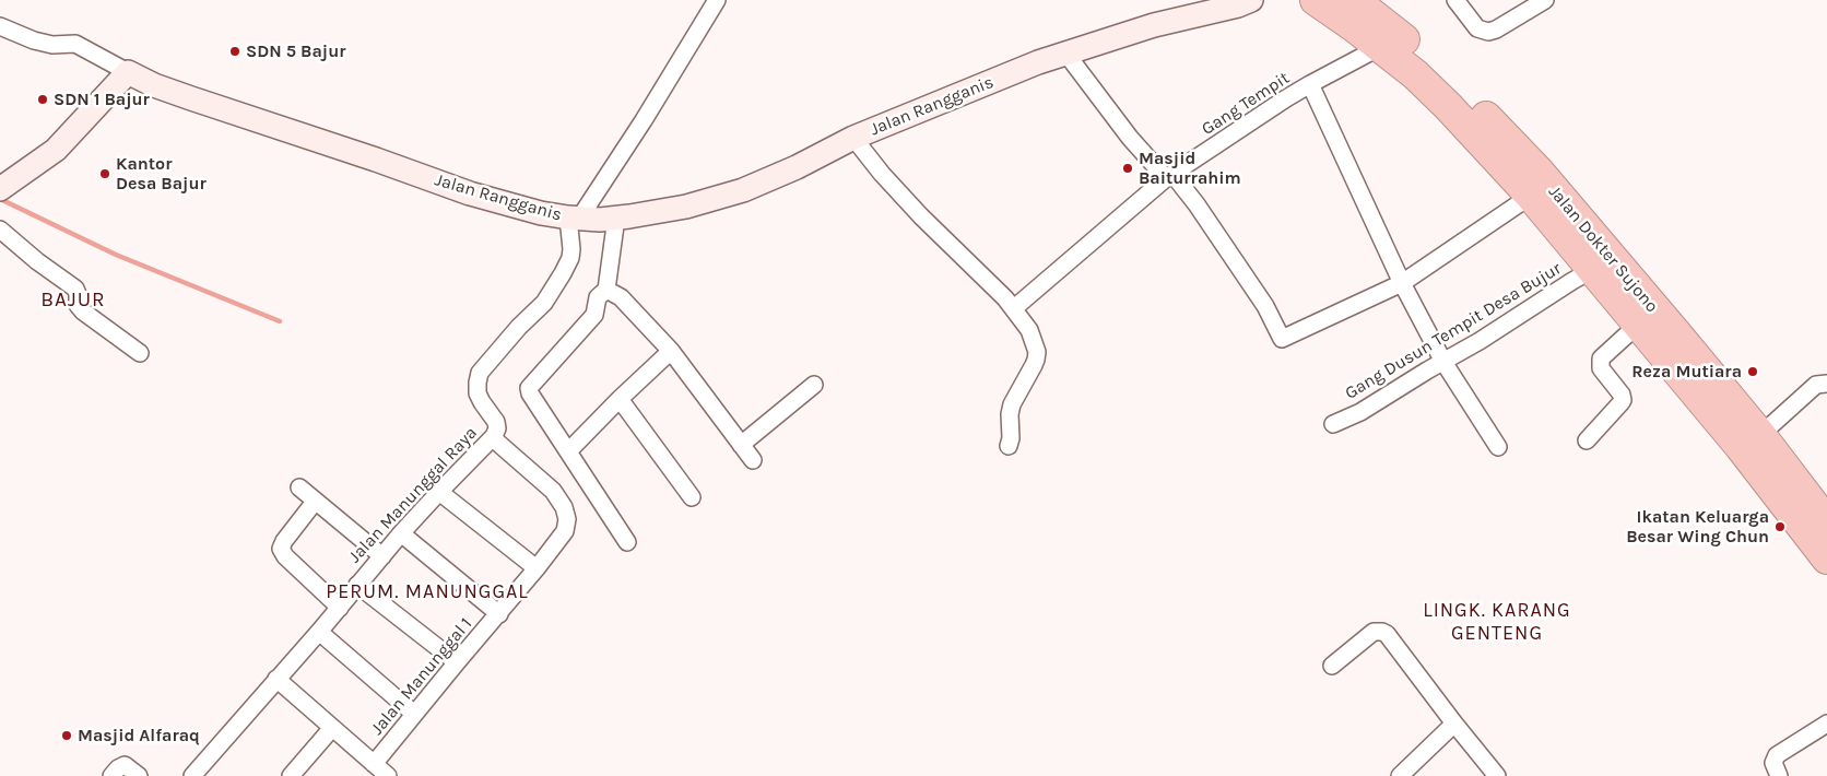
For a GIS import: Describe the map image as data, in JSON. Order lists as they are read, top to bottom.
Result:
{
  "streets": {
    "highway": ["Jalan Dokter Sujono"],
    "street": [
      "Gang Tempit",
      "Jalan Rangganis",
      "Gang Dusun Tempit Desa Bujur",
      "Jalan Manunggal Raya",
      "Jalan Manunggal 1"
    ]
  },
  "crossings": [
    ["Jalan Rangganis", "Jalan Manunggal Raya"],
    ["Jalan Manunggal Raya", "Jalan Manunggal 1"]
  ],
  "districts": ["BAJUR", "PERUM. MANUNGGAL", "LINGK. KARANG GENTENG"],
  "places": [
    "SDN 5 Bajur",
    "SDN 1 Bajur",
    "Masjid Baiturrahim",
    "Kantor Desa Bajur",
    "Reza Mutiara",
    "Ikatan Keluarga Besar Wing Chun",
    "Masjid Alfaraq"
  ]
}
